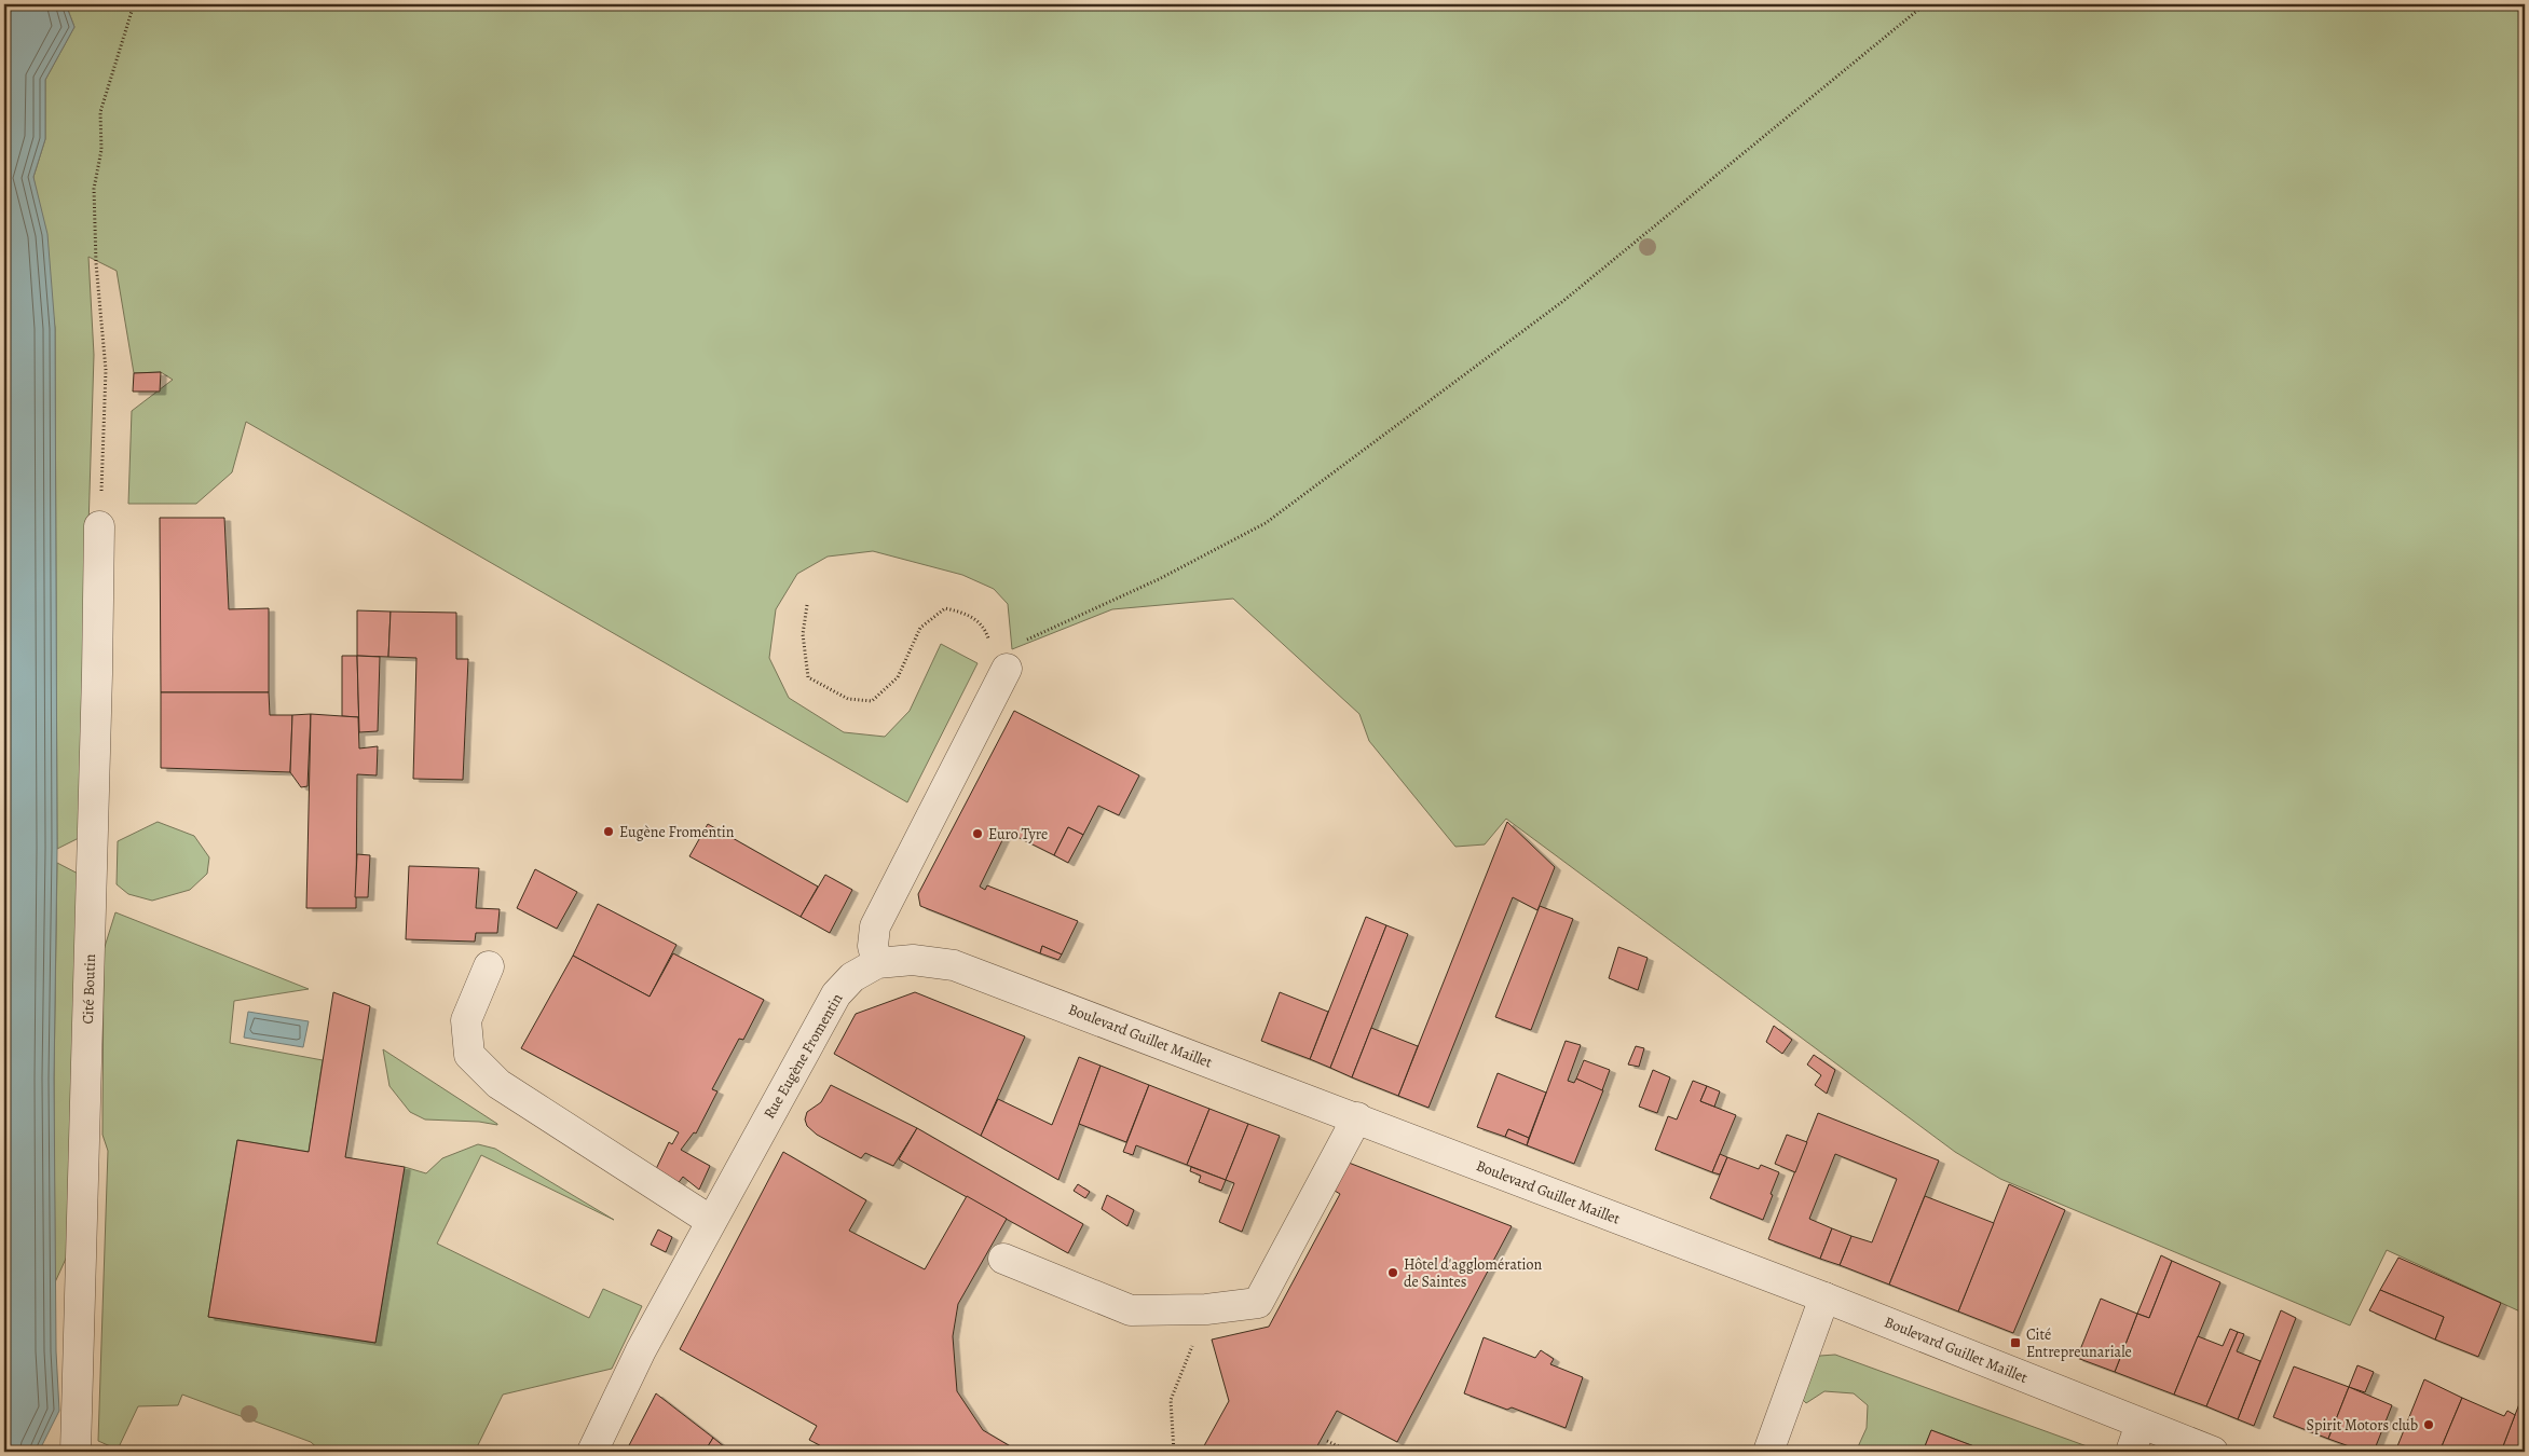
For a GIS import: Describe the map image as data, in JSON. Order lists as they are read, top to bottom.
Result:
{
  "streets": {
    "street": ["Cité Boutin", "Boulevard Guillet Maillet", "Rue Eugène Fromentin"]
  },
  "crossings": [
    ["Boulevard Guillet Maillet", "Rue Eugène Fromentin"]
  ],
  "places": {
    "other": [
      "Eugène Fromentin",
      "Euro Tyre",
      "Hôtel d'agglomération de Saintes",
      "Spirit Motors club"
    ],
    "transit": ["Cité Entrepreunariale"]
  }
}
